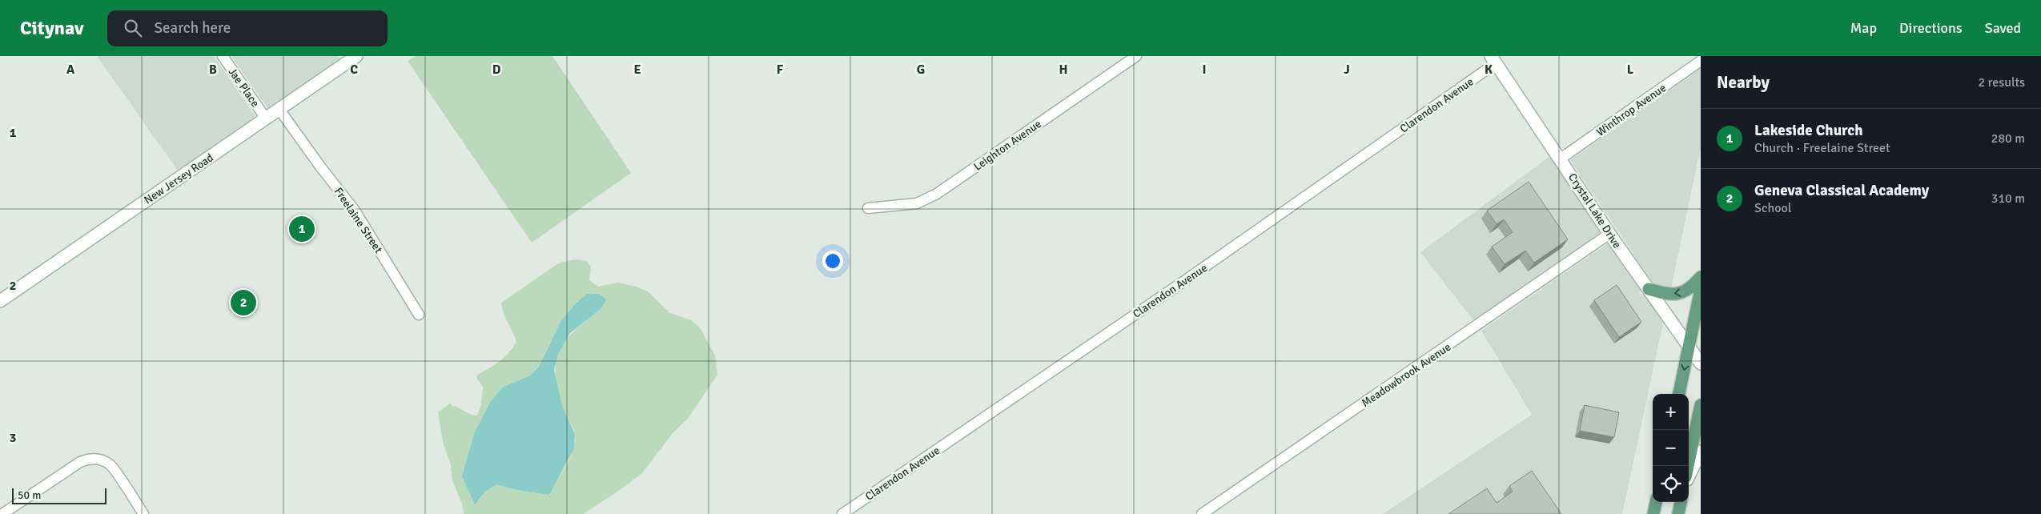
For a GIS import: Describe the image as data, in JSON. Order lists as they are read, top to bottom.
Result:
{
  "streets": {
    "street": [
      "Jae Place",
      "Clarendon Avenue",
      "Winthrop Avenue",
      "Leighton Avenue",
      "New Jersey Road",
      "Crystal Lake Drive",
      "Freelaine Street",
      "Meadowbrook Avenue"
    ]
  },
  "crossings": [
    ["Jae Place", "New Jersey Road"],
    ["Clarendon Avenue", "Crystal Lake Drive"],
    ["Winthrop Avenue", "Crystal Lake Drive"],
    ["New Jersey Road", "Freelaine Street"],
    ["Crystal Lake Drive", "Meadowbrook Avenue"]
  ],
  "scale_bar": "50 m",
  "page": {
    "header": "Citynav",
    "search": "Search here",
    "nav": ["Map", "Directions", "Saved"],
    "heading": ["Nearby", "2 results"],
    "list": [
      {
        "mark": "1",
        "name": "Lakeside Church",
        "note": "Church · Freelaine Street",
        "value": "280 m"
      },
      {
        "mark": "2",
        "name": "Geneva Classical Academy",
        "note": "School",
        "value": "310 m"
      }
    ],
    "pins": ["1", "2"],
    "map_buttons": ["+", "−"],
    "scale": "50 m"
  },
  "grid": {
    "columns": [
      "A",
      "B",
      "C",
      "D",
      "E",
      "F",
      "G",
      "H",
      "I",
      "J",
      "K",
      "L"
    ],
    "rows": ["1", "2", "3"]
  }
}
